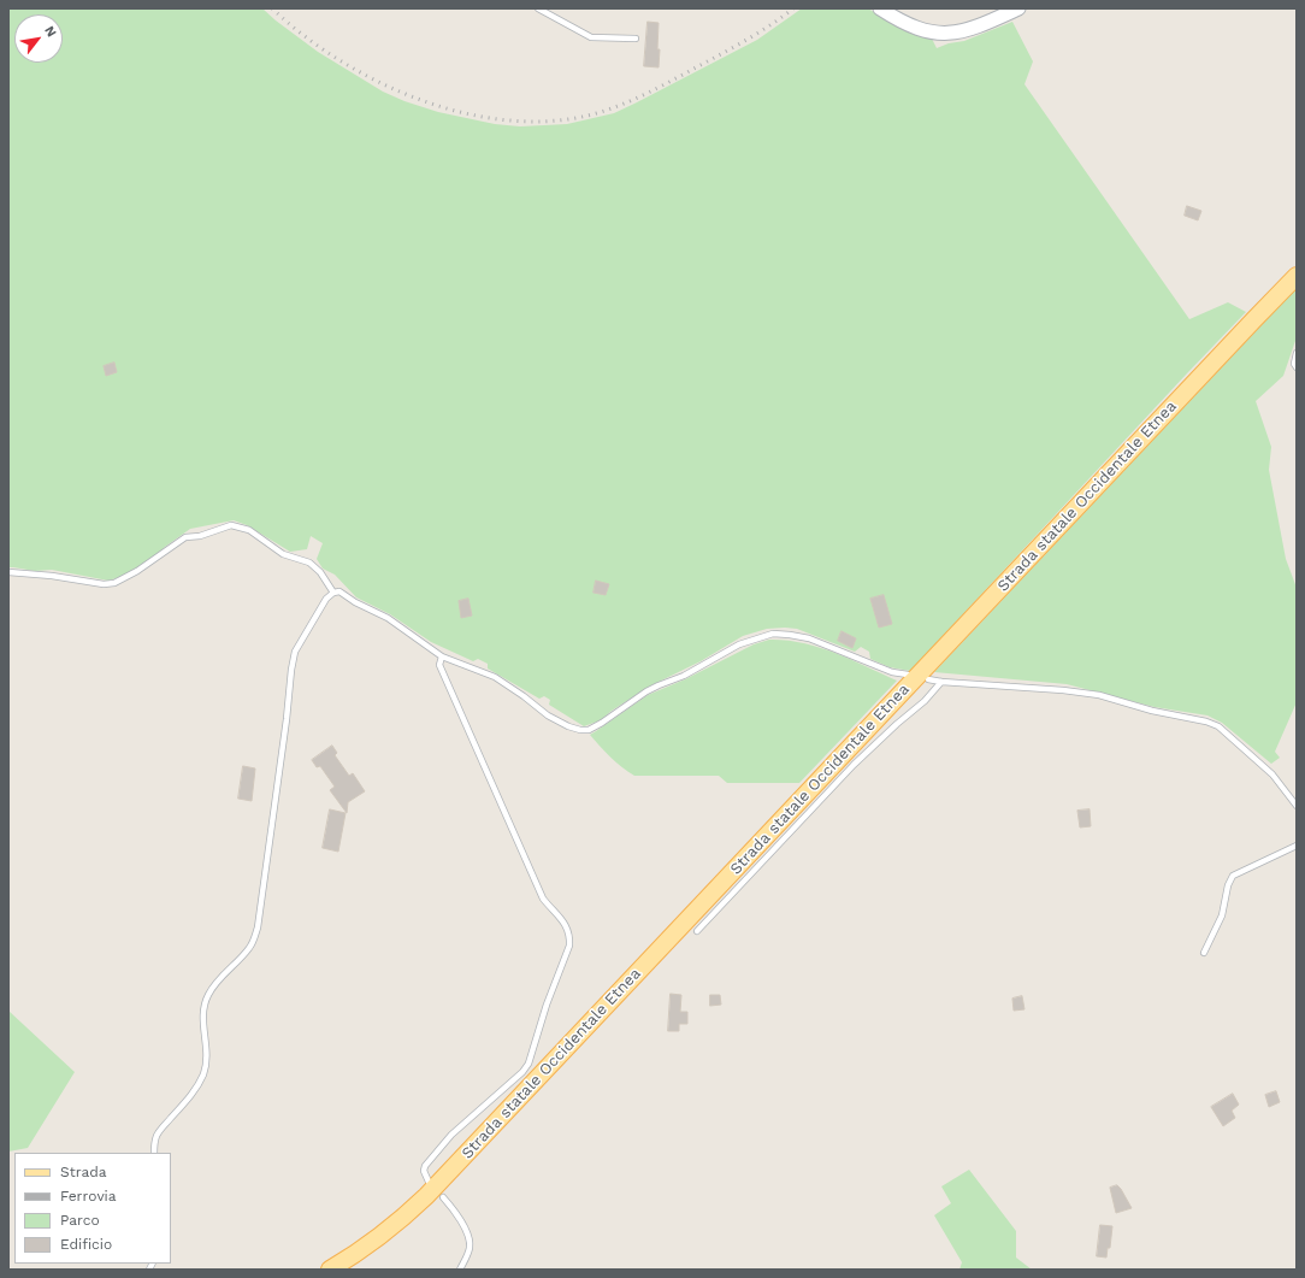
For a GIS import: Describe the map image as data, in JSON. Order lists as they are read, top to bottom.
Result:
{
  "streets": {
    "main road": ["Strada statale Occidentale Etnea"]
  },
  "legend": [
    "Strada",
    "Ferrovia",
    "Parco",
    "Edificio"
  ],
  "north": "top right"
}
